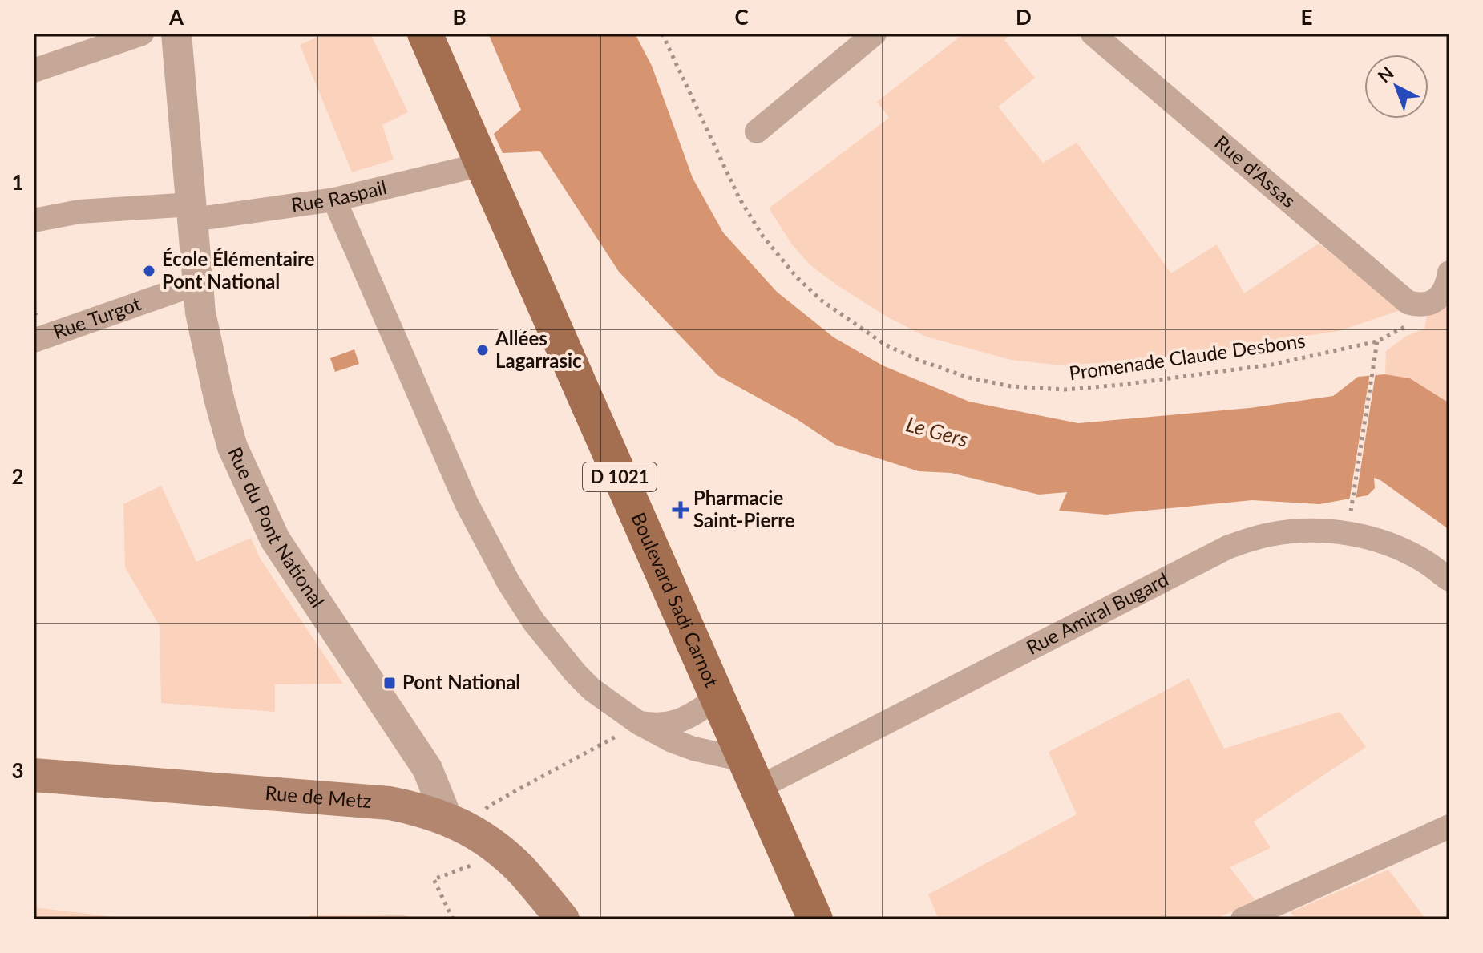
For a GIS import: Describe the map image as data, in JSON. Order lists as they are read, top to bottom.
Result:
{
  "streets": {
    "main road": ["D 1021", "Boulevard Sadi Carnot", "Rue de Metz"],
    "street": [
      "Rue d'Assas",
      "Rue Raspail",
      "Rue Turgot",
      "Rue du Pont National",
      "Rue Amiral Bugard"
    ],
    "path": ["Promenade Claude Desbons"]
  },
  "crossings": [
    ["Rue Raspail", "Rue du Pont National"],
    ["Rue Raspail", "Boulevard Sadi Carnot"],
    ["Rue Turgot", "Rue du Pont National"],
    ["Rue du Pont National", "Rue de Metz"],
    ["Boulevard Sadi Carnot", "Rue Amiral Bugard"]
  ],
  "water": ["Le Gers"],
  "places": {
    "other": ["École Élémentaire Pont National", "Allées Lagarrasic"],
    "health": ["Pharmacie Saint-Pierre"],
    "transit": ["Pont National"]
  },
  "north": "top left",
  "grid": {
    "columns": [
      "A",
      "B",
      "C",
      "D",
      "E"
    ],
    "rows": ["1", "2", "3"]
  }
}
